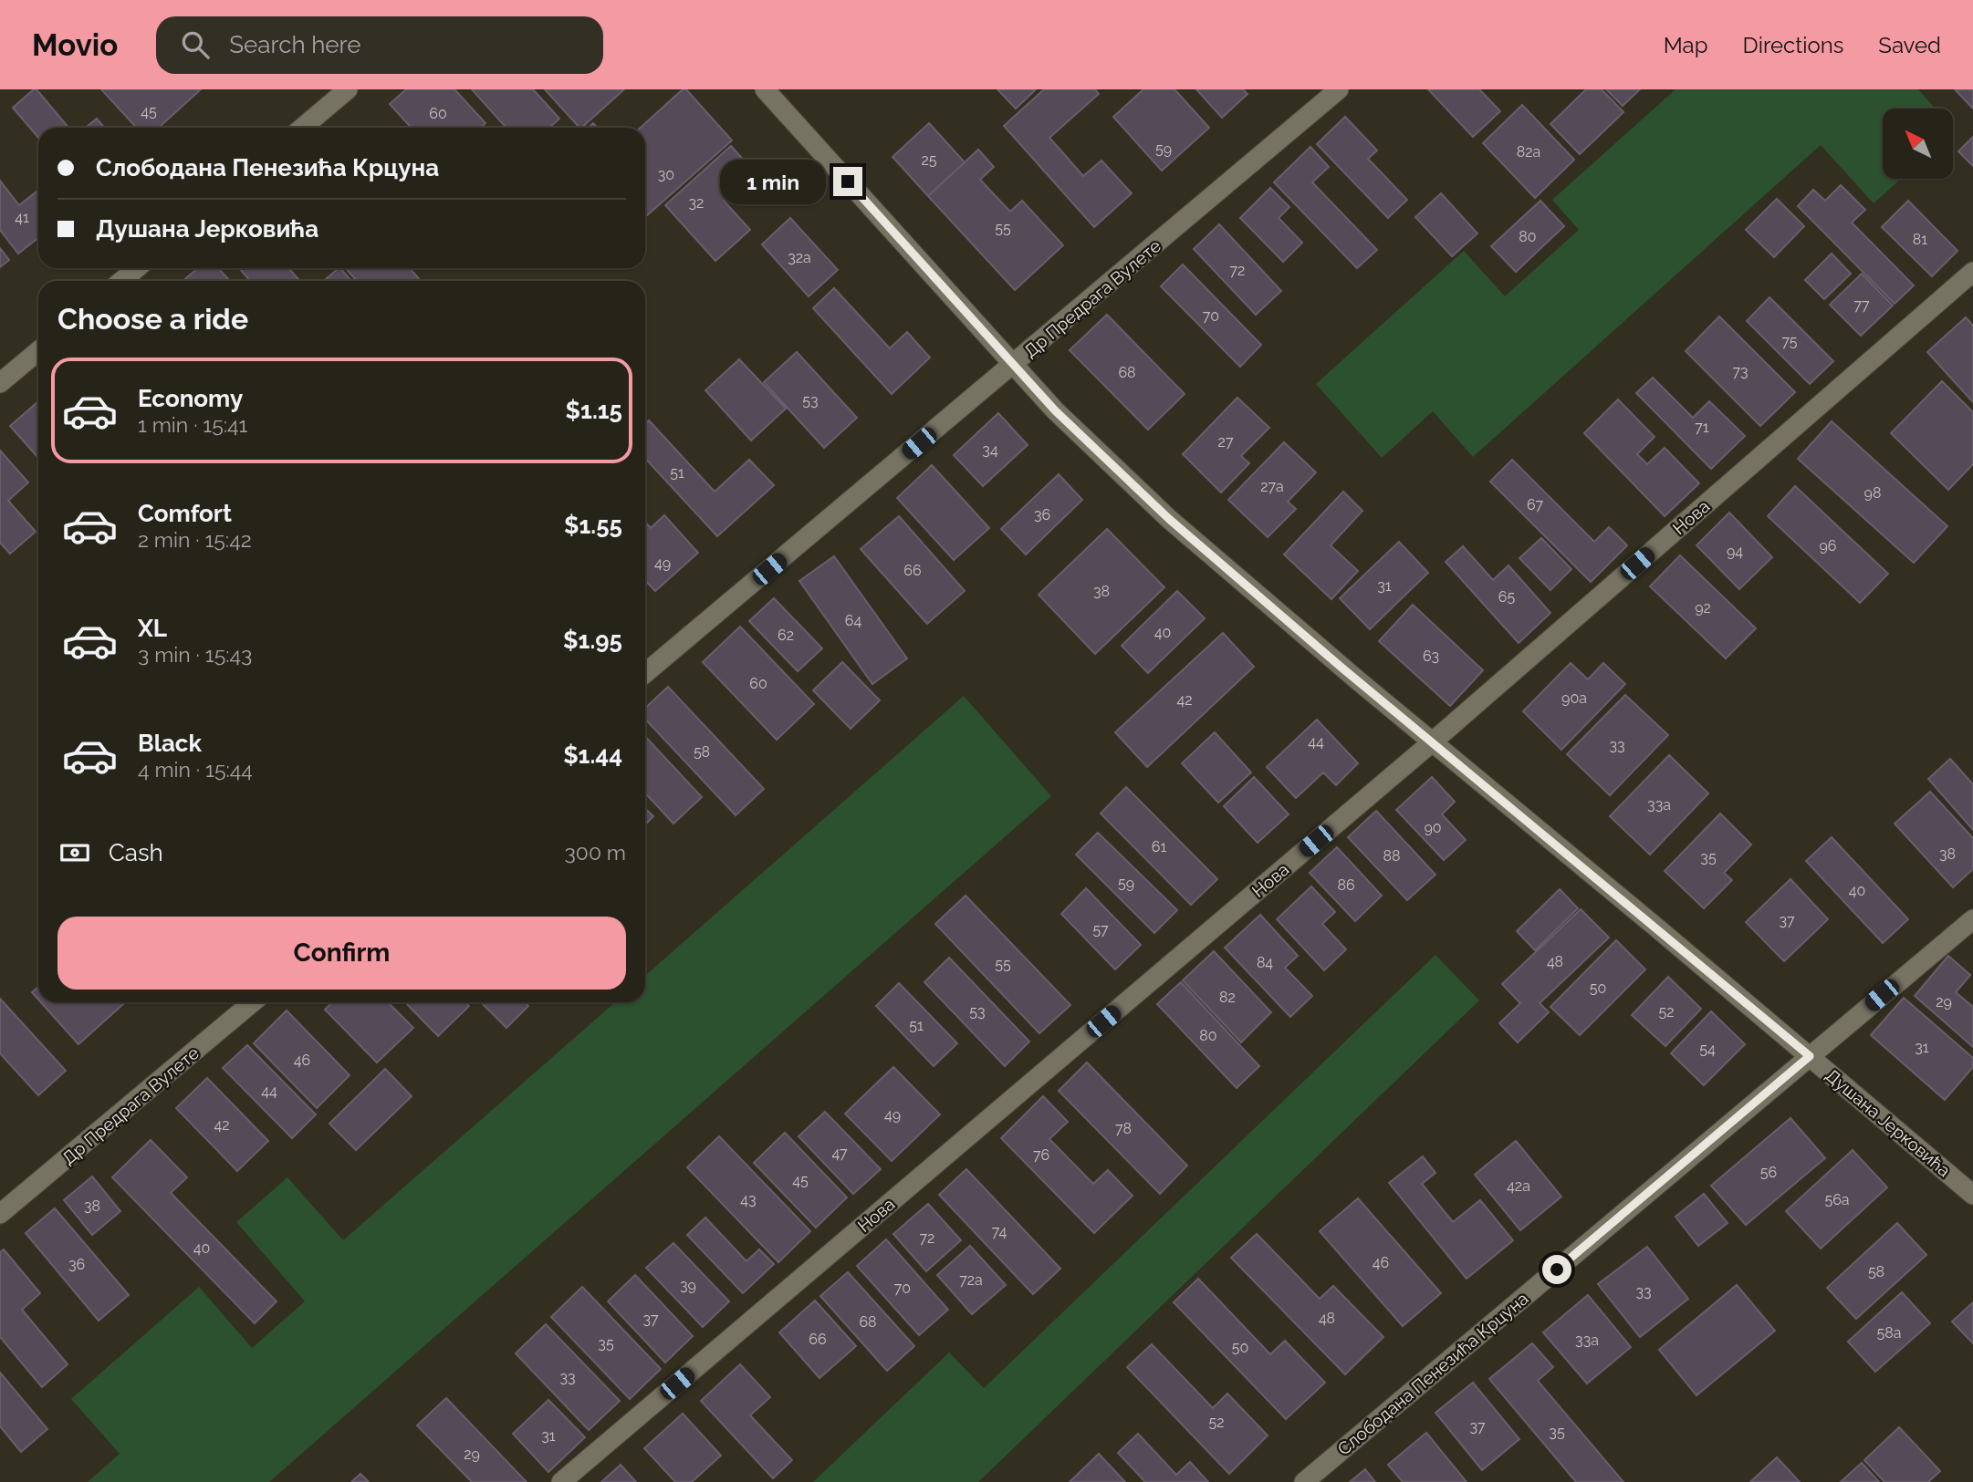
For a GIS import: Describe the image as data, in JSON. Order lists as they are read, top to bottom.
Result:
{
  "streets": {
    "street": [
      "Др Предрага Вулете",
      "Нова",
      "Душана Јерковића",
      "Слободана Пенезића Крцуна"
    ]
  },
  "crossings": [
    ["Др Предрага Вулете", "Душана Јерковића"],
    ["Нова", "Душана Јерковића"],
    ["Душана Јерковића", "Слободана Пенезића Крцуна"]
  ],
  "house_numbers": [
    "45",
    "60",
    "59",
    "82a",
    "25",
    "30",
    "32",
    "41",
    "55",
    "80",
    "81",
    "32a",
    "72",
    "77",
    "70",
    "75",
    "73",
    "68",
    "53",
    "71",
    "27",
    "34",
    "51",
    "27a",
    "98",
    "67",
    "36",
    "96",
    "94",
    "49",
    "66",
    "31",
    "38",
    "65",
    "92",
    "64",
    "40",
    "62",
    "63",
    "60",
    "90a",
    "42",
    "44",
    "33",
    "58",
    "33a",
    "90",
    "61",
    "38",
    "88",
    "35",
    "59",
    "86",
    "40",
    "37",
    "57",
    "48",
    "84",
    "55",
    "50",
    "82",
    "29",
    "53",
    "52",
    "51",
    "80",
    "31",
    "54",
    "46",
    "44",
    "49",
    "42",
    "78",
    "47",
    "76",
    "56",
    "45",
    "42a",
    "43",
    "56a",
    "38",
    "74",
    "72",
    "40",
    "46",
    "36",
    "58",
    "72a",
    "39",
    "70",
    "33",
    "48",
    "37",
    "68",
    "58a",
    "66",
    "33a",
    "35",
    "50",
    "33",
    "52",
    "37",
    "35",
    "31",
    "29"
  ],
  "north": "top left",
  "page": {
    "header": "Movio",
    "search": "Search here",
    "nav": ["Map", "Directions", "Saved"],
    "banner": ["Слободана Пенезића Крцуна", "Душана Јерковића"],
    "bubble": "1 min",
    "heading": "Choose a ride",
    "list": [
      {
        "name": "Economy",
        "note": "1 min · 15:41",
        "value": "$1.15"
      },
      {
        "name": "Comfort",
        "note": "2 min · 15:42",
        "value": "$1.55"
      },
      {
        "name": "XL",
        "note": "3 min · 15:43",
        "value": "$1.95"
      },
      {
        "name": "Black",
        "note": "4 min · 15:44",
        "value": "$1.44"
      }
    ],
    "pay": ["Cash", "300 m"],
    "buttons": "Confirm"
  }
}
